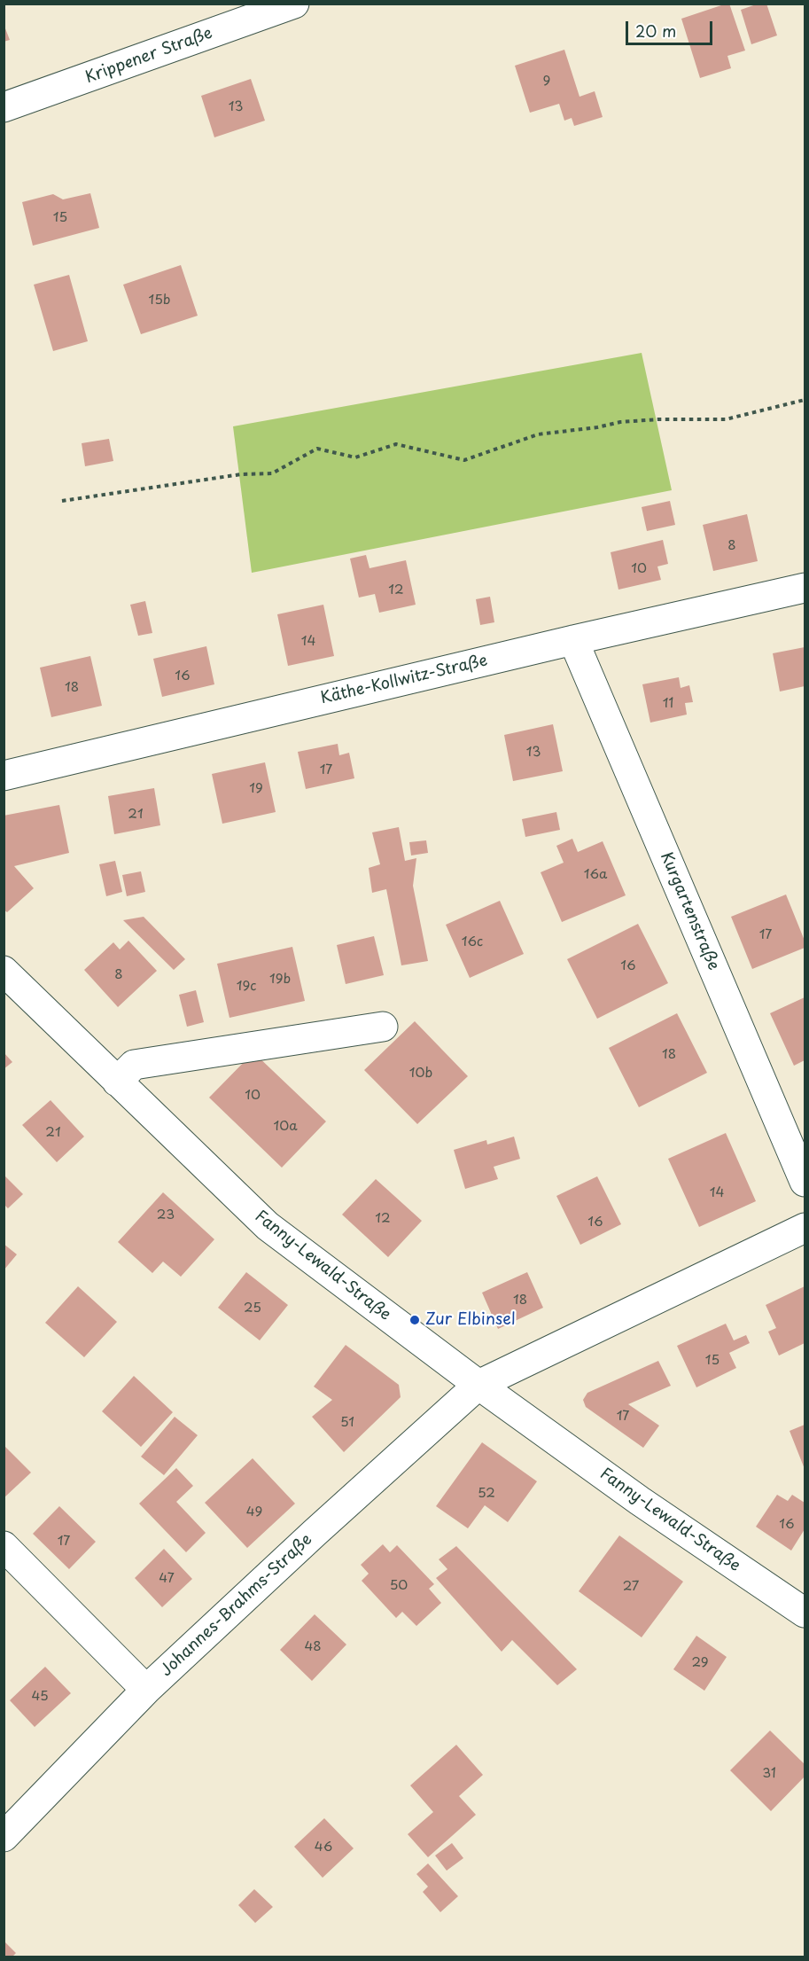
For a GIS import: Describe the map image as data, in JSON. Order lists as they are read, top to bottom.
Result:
{
  "streets": {
    "street": [
      "Krippener Straße",
      "Käthe-Kollwitz-Straße",
      "Kurgartenstraße",
      "Fanny-Lewald-Straße",
      "Johannes-Brahms-Straße"
    ]
  },
  "crossings": [
    ["Käthe-Kollwitz-Straße", "Kurgartenstraße"],
    ["Fanny-Lewald-Straße", "Johannes-Brahms-Straße"]
  ],
  "places": ["Zur Elbinsel"],
  "house_numbers": [
    "9",
    "13",
    "15",
    "15b",
    "8",
    "10",
    "12",
    "14",
    "16",
    "18",
    "11",
    "13",
    "17",
    "19",
    "21",
    "16a",
    "17",
    "16c",
    "16",
    "8",
    "19b",
    "19c",
    "18",
    "10b",
    "10",
    "10a",
    "21",
    "14",
    "23",
    "12",
    "16",
    "18",
    "25",
    "15",
    "17",
    "51",
    "52",
    "49",
    "16",
    "17",
    "47",
    "50",
    "27",
    "48",
    "29",
    "45",
    "31",
    "46"
  ],
  "scale_bar": "20 m"
}
